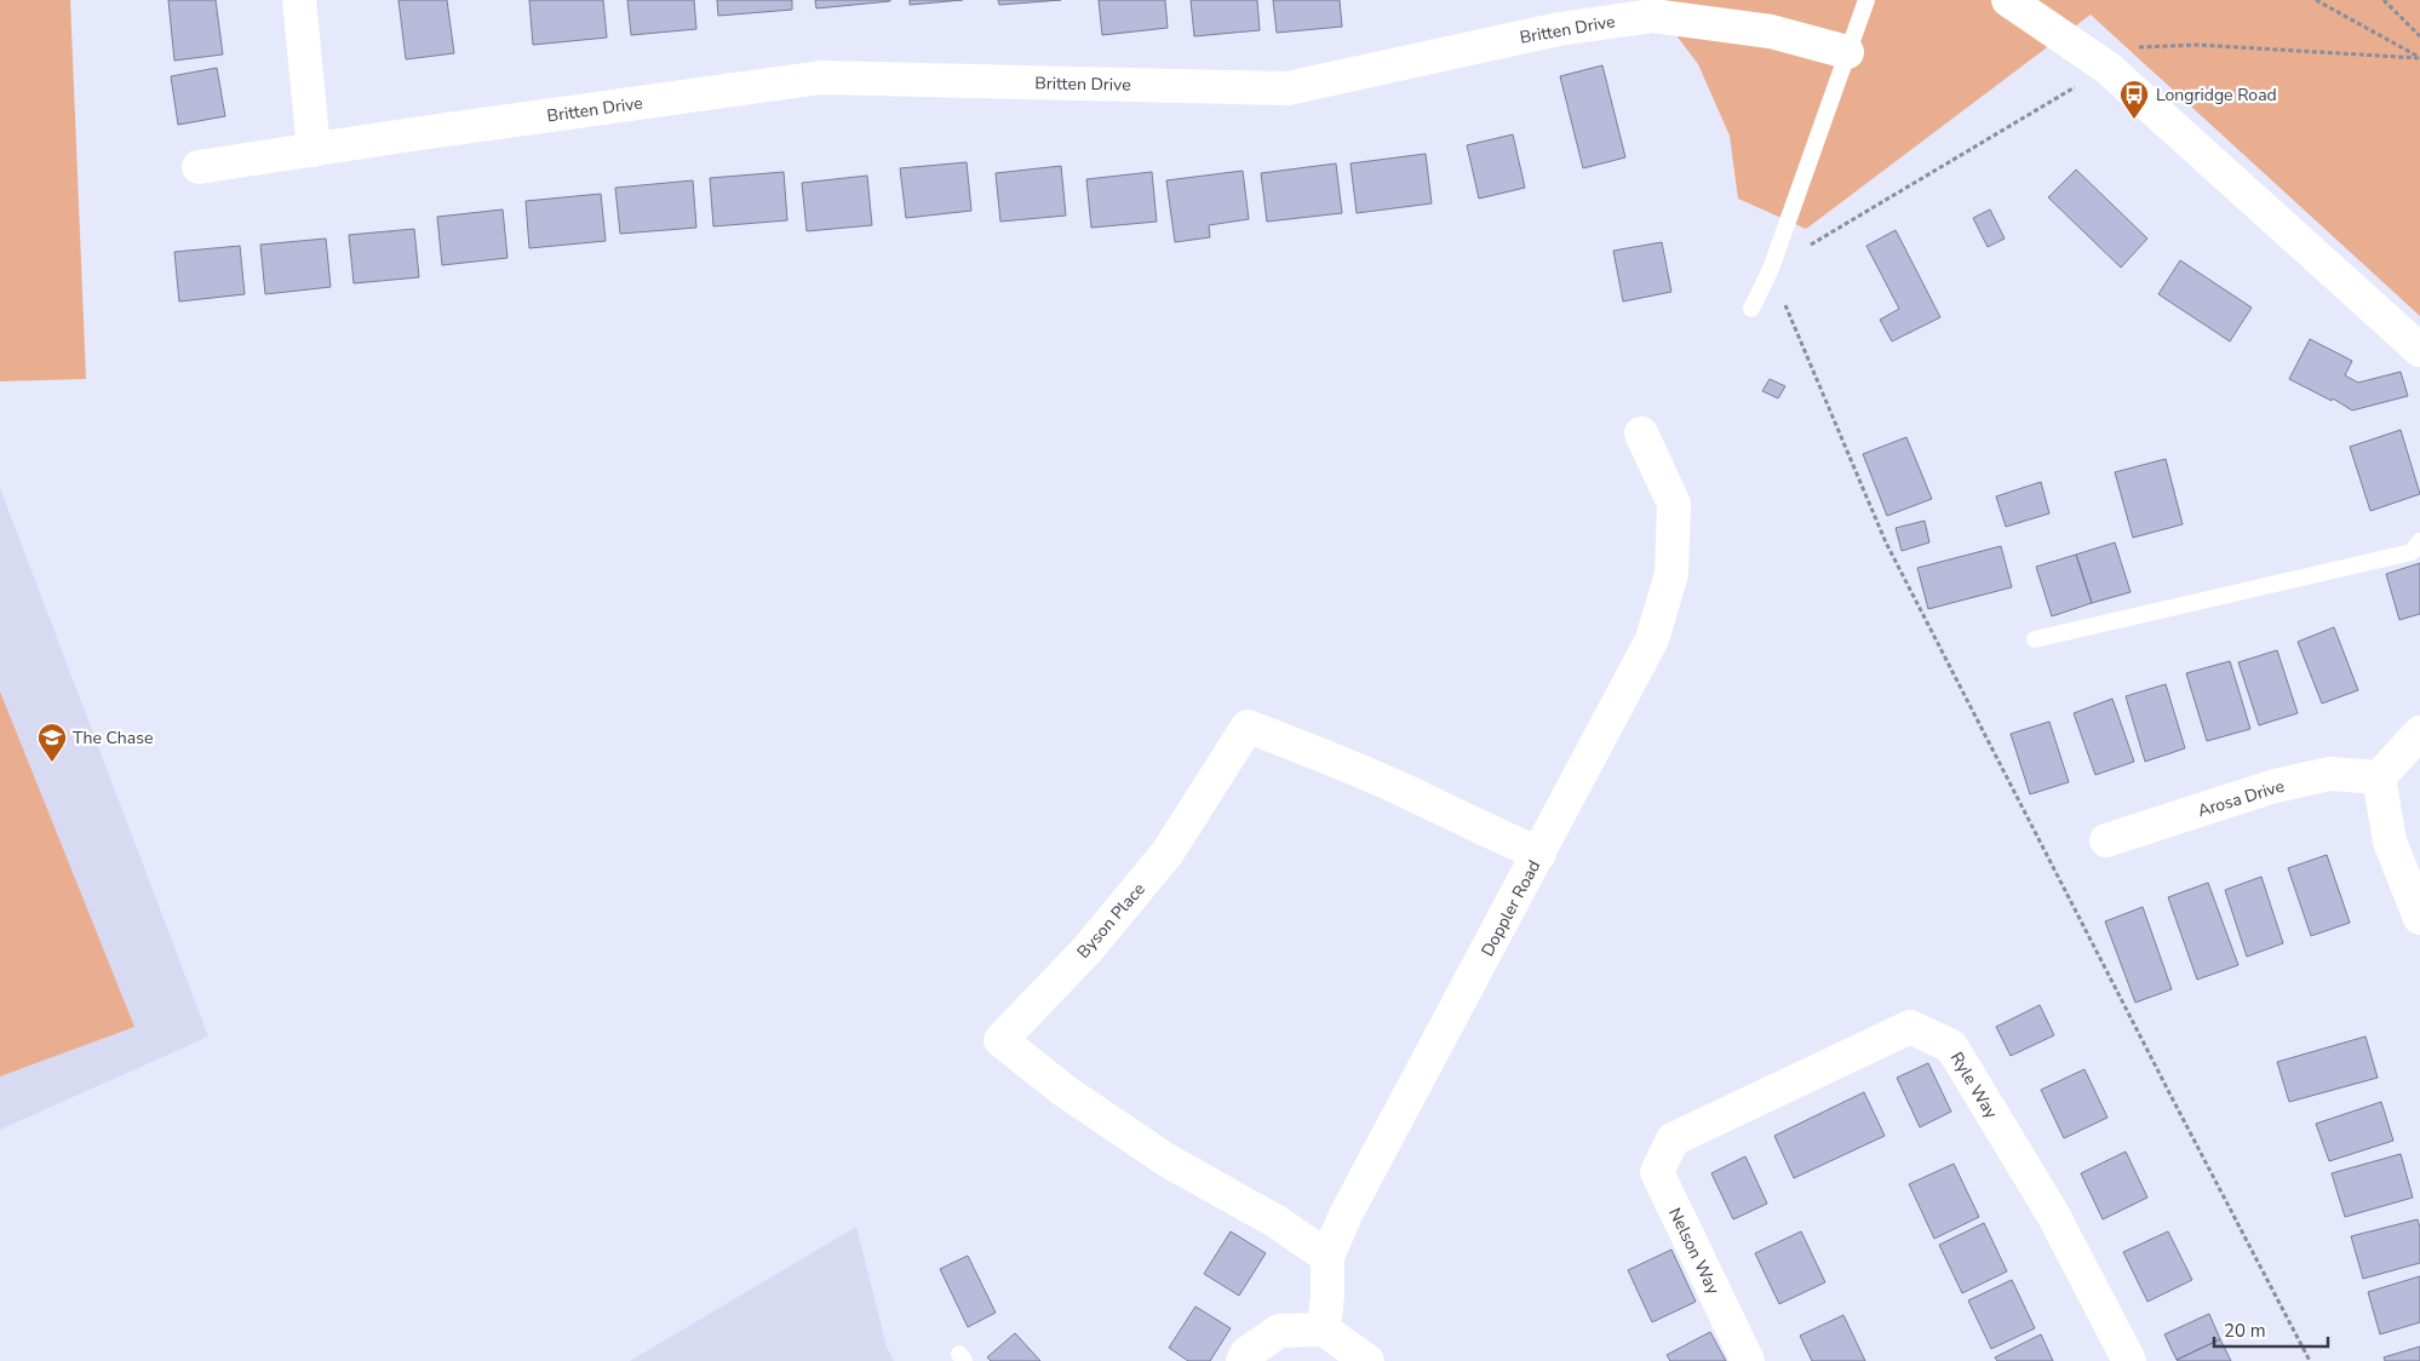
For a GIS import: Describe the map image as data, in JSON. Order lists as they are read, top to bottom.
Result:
{
  "streets": {
    "street": [
      "Britten Drive",
      "Arosa Drive",
      "Doppler Road",
      "Byson Place",
      "Ryle Way",
      "Nelson Way"
    ]
  },
  "crossings": [
    ["Doppler Road", "Byson Place"],
    ["Ryle Way", "Nelson Way"]
  ],
  "places": {
    "bus stop": ["Longridge Road"],
    "school or university": ["The Chase"]
  },
  "scale_bar": "20 m"
}
